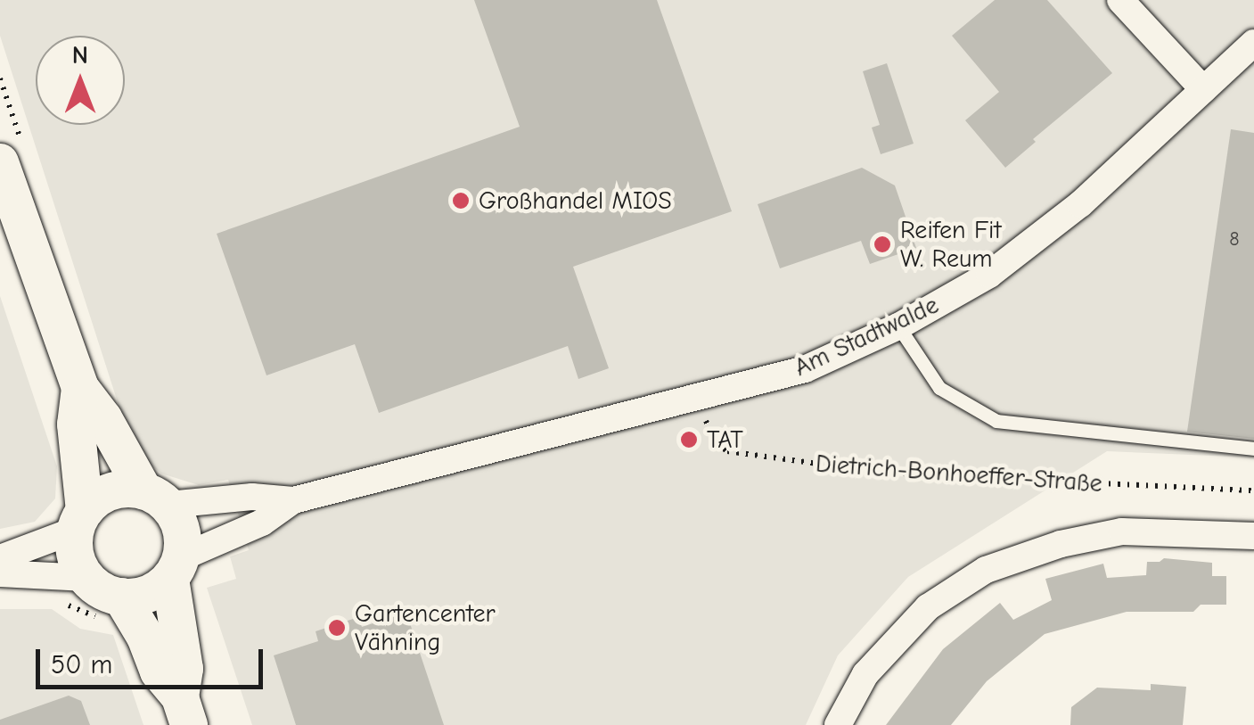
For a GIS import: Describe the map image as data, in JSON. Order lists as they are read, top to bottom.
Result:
{
  "streets": {
    "street": ["Am Stadtwalde", "Dietrich-Bonhoeffer-Straße"]
  },
  "crossings": [
    ["Am Stadtwalde", "Dietrich-Bonhoeffer-Straße"]
  ],
  "places": [
    "Großhandel MIOS",
    "Reifen Fit W. Reum",
    "TAT",
    "Gartencenter Vähning"
  ],
  "house_numbers": ["8"],
  "scale_bar": "50 m",
  "north": "top"
}
